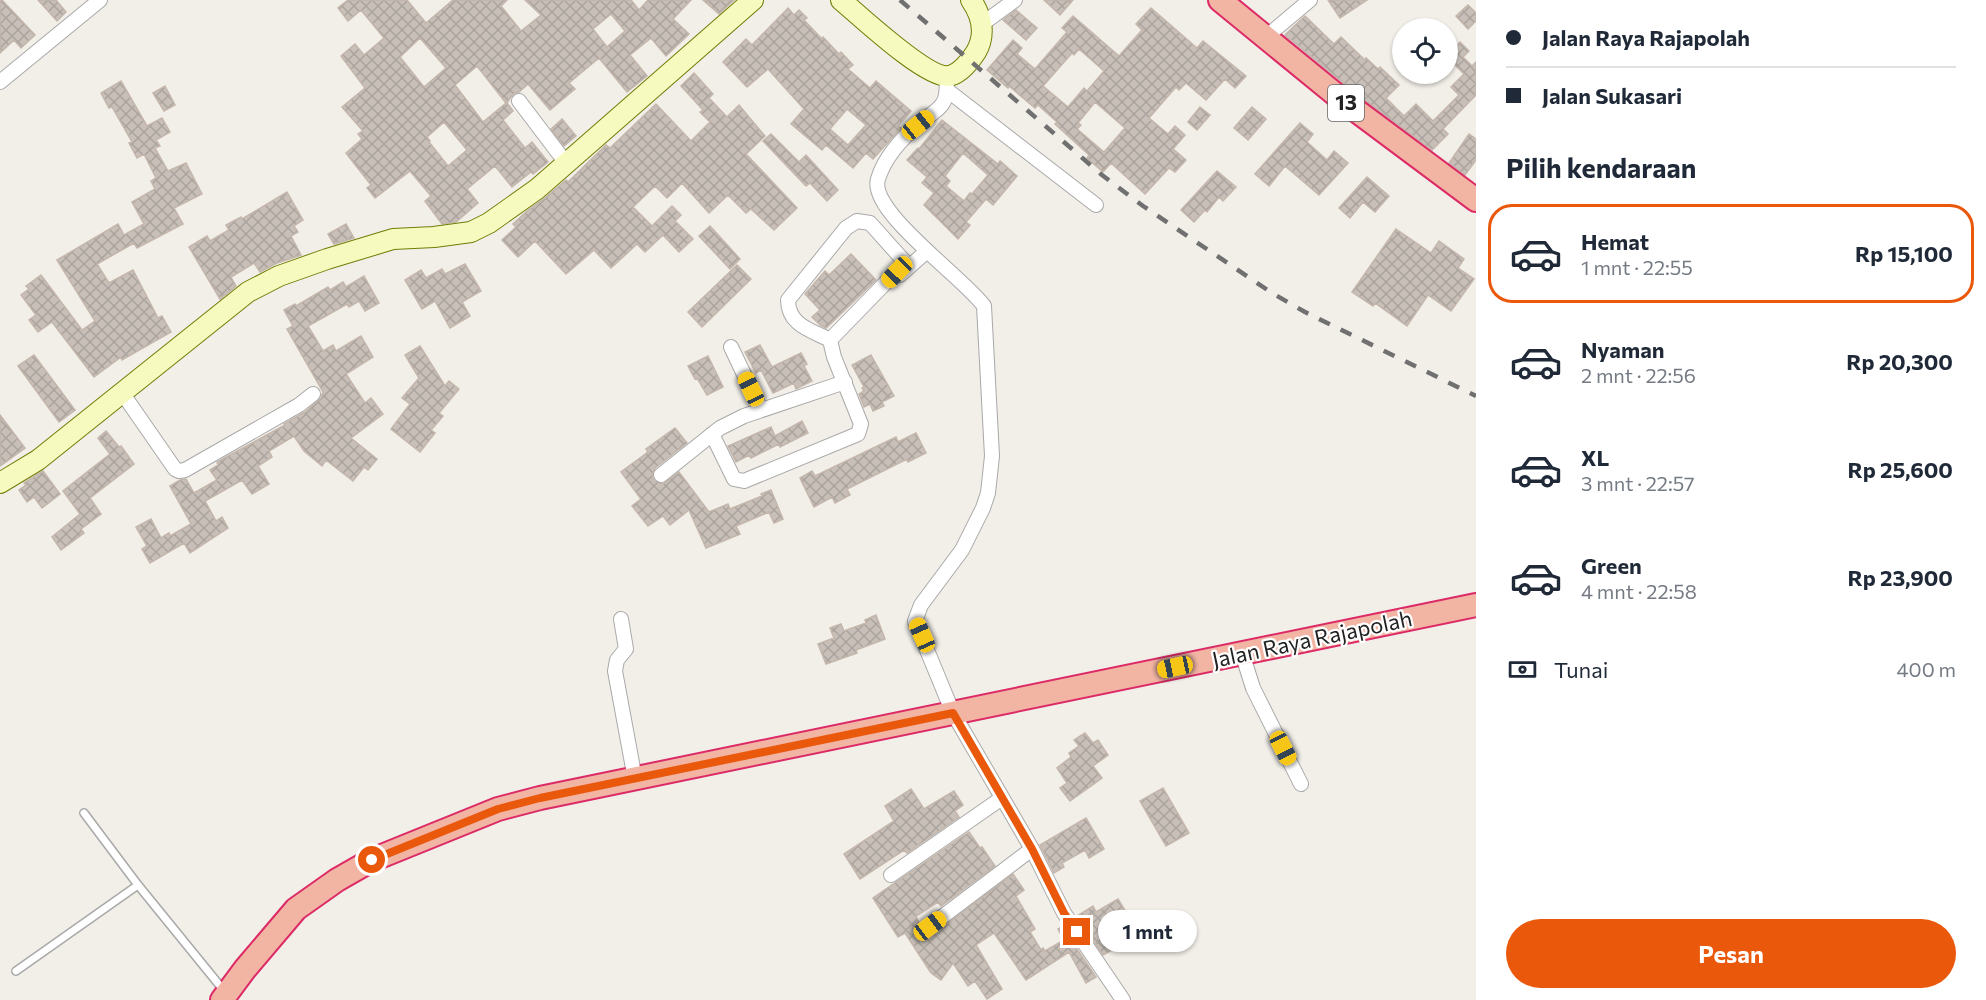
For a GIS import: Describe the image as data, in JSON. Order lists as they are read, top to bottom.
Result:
{
  "streets": {
    "highway": ["13", "Jalan Raya Rajapolah"]
  },
  "page": {
    "banner": ["Jalan Raya Rajapolah", "Jalan Sukasari"],
    "heading": "Pilih kendaraan",
    "list": [
      {
        "name": "Hemat",
        "note": "1 mnt · 22:55",
        "value": "Rp 15,100"
      },
      {
        "name": "Nyaman",
        "note": "2 mnt · 22:56",
        "value": "Rp 20,300"
      },
      {
        "name": "XL",
        "note": "3 mnt · 22:57",
        "value": "Rp 25,600"
      },
      {
        "name": "Green",
        "note": "4 mnt · 22:58",
        "value": "Rp 23,900"
      }
    ],
    "pay": ["Tunai", "400 m"],
    "buttons": "Pesan",
    "bubble": "1 mnt"
  }
}
